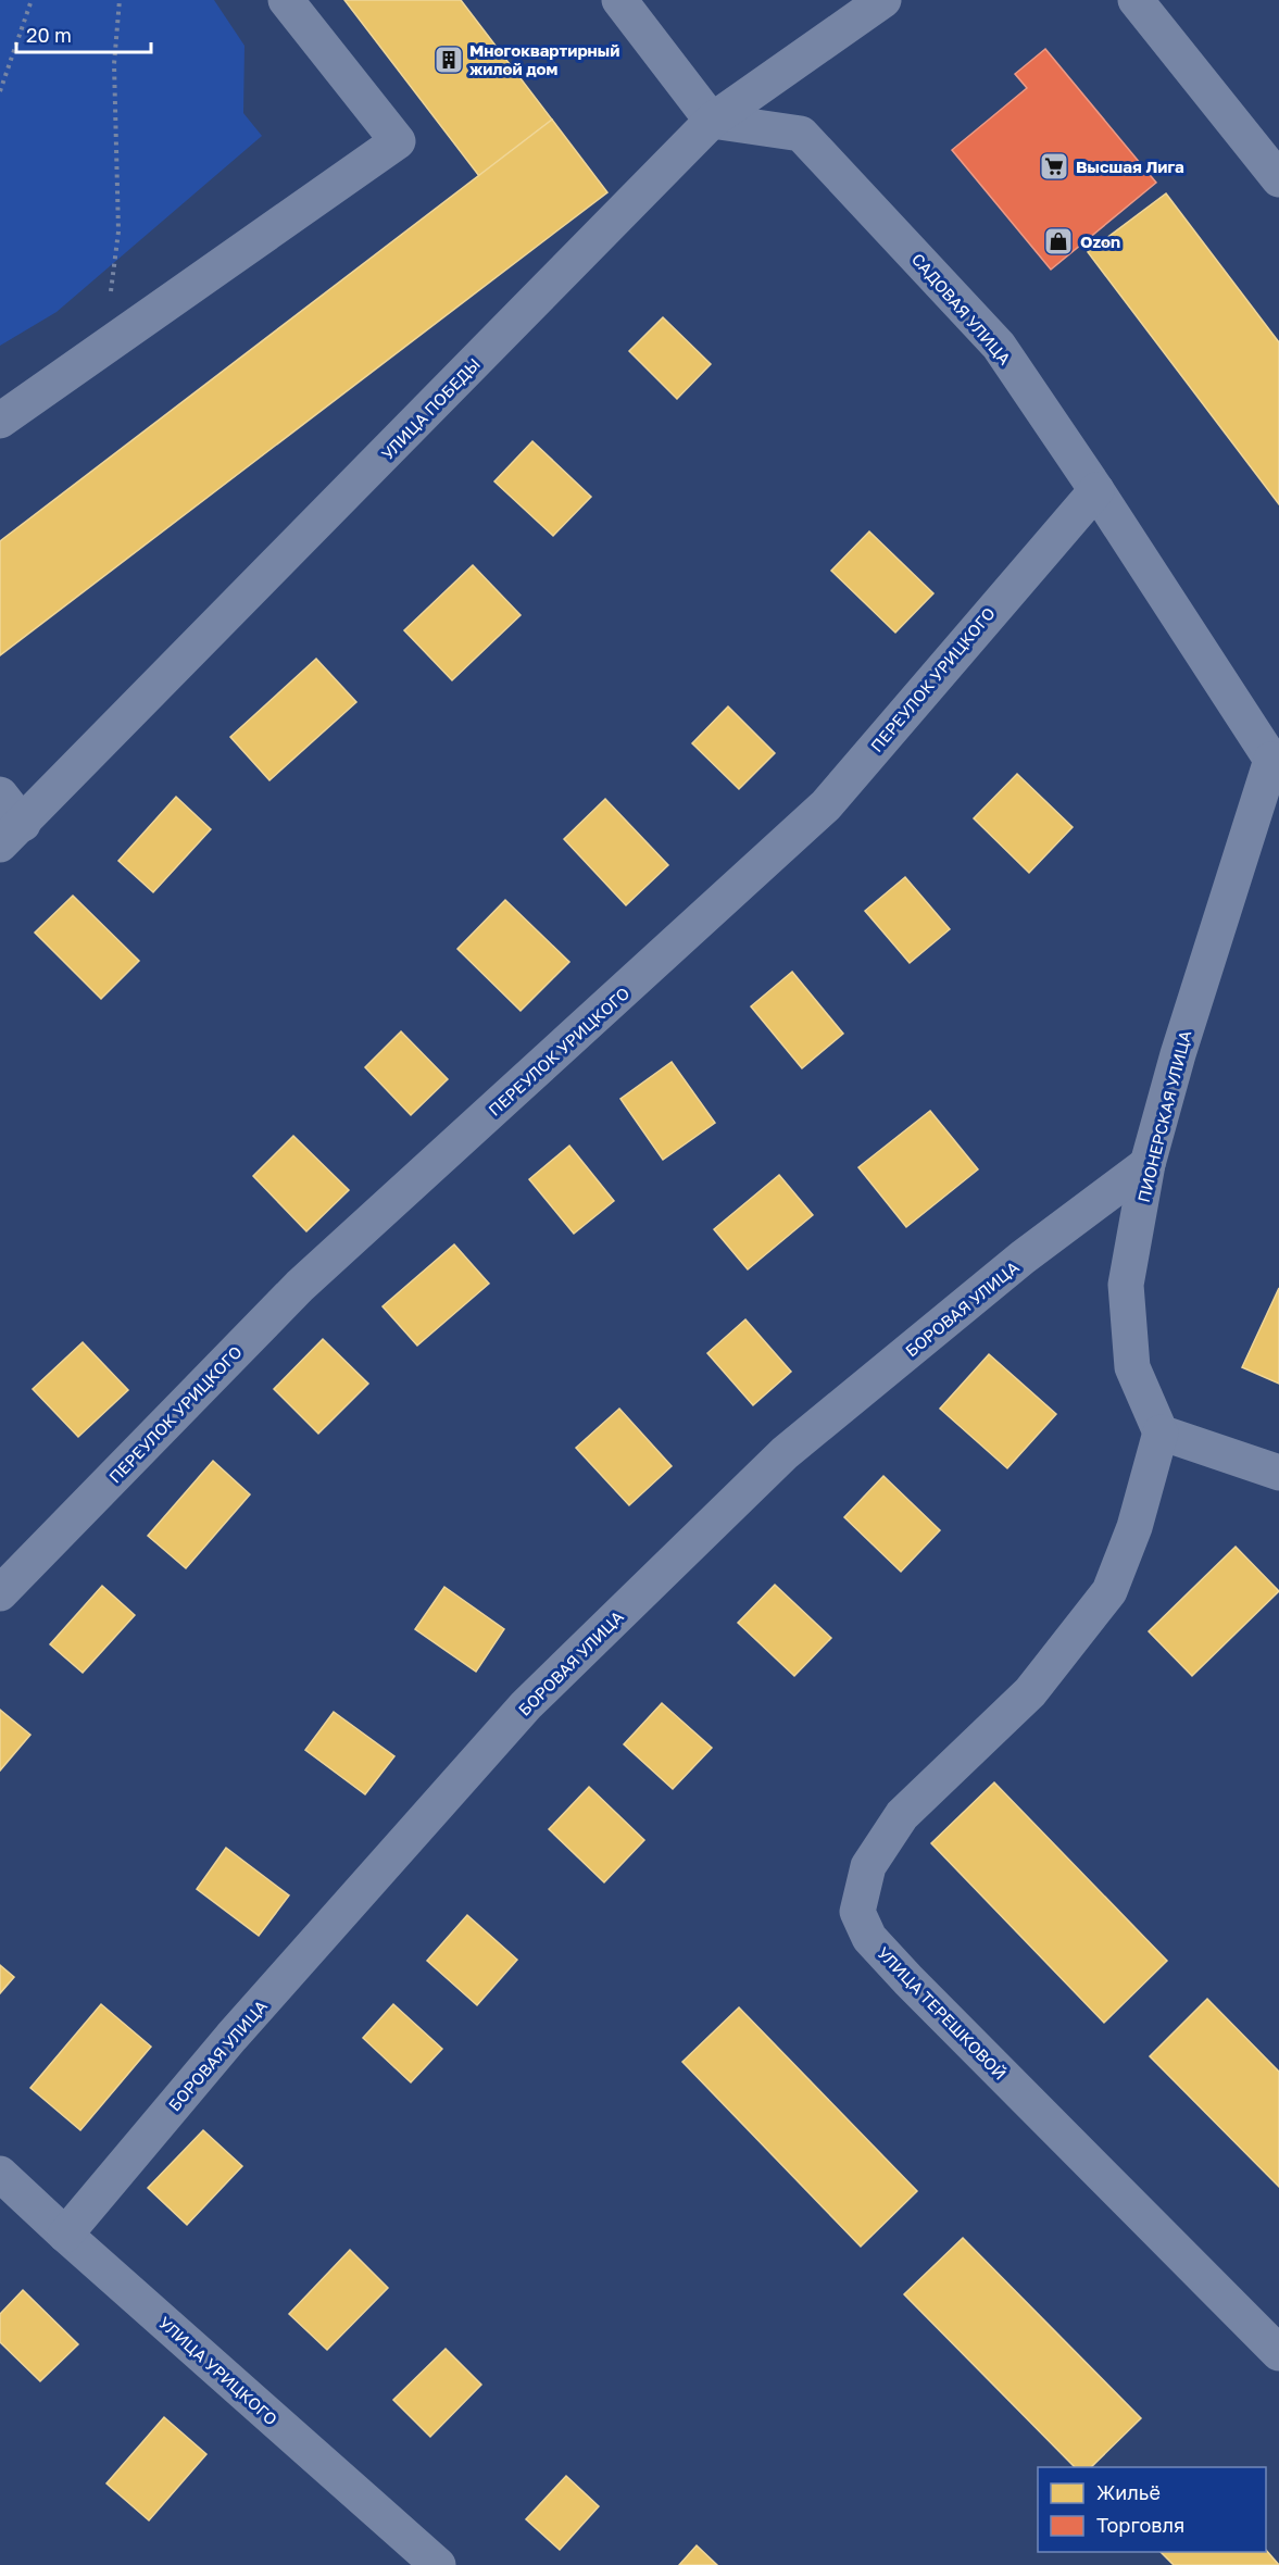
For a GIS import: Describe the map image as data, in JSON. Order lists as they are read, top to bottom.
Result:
{
  "streets": {
    "street": [
      "САДОВАЯ УЛИЦА",
      "УЛИЦА ПОБЕДЫ",
      "ПЕРЕУЛОК УРИЦКОГО",
      "ПИОНЕРСКАЯ УЛИЦА",
      "БОРОВАЯ УЛИЦА",
      "УЛИЦА ТЕРЕШКОВОЙ",
      "УЛИЦА УРИЦКОГО"
    ]
  },
  "crossings": [
    ["САДОВАЯ УЛИЦА", "УЛИЦА ПОБЕДЫ"],
    ["САДОВАЯ УЛИЦА", "ПЕРЕУЛОК УРИЦКОГО"],
    ["САДОВАЯ УЛИЦА", "ПИОНЕРСКАЯ УЛИЦА"],
    ["ПИОНЕРСКАЯ УЛИЦА", "БОРОВАЯ УЛИЦА"],
    ["ПИОНЕРСКАЯ УЛИЦА", "УЛИЦА ТЕРЕШКОВОЙ"],
    ["БОРОВАЯ УЛИЦА", "УЛИЦА УРИЦКОГО"]
  ],
  "places": {
    "building": ["Многоквартирный жилой дом"],
    "supermarket": ["Высшая Лига"],
    "shop": ["Ozon"]
  },
  "legend": ["Жильё", "Торговля"],
  "scale_bar": "20 m"
}
